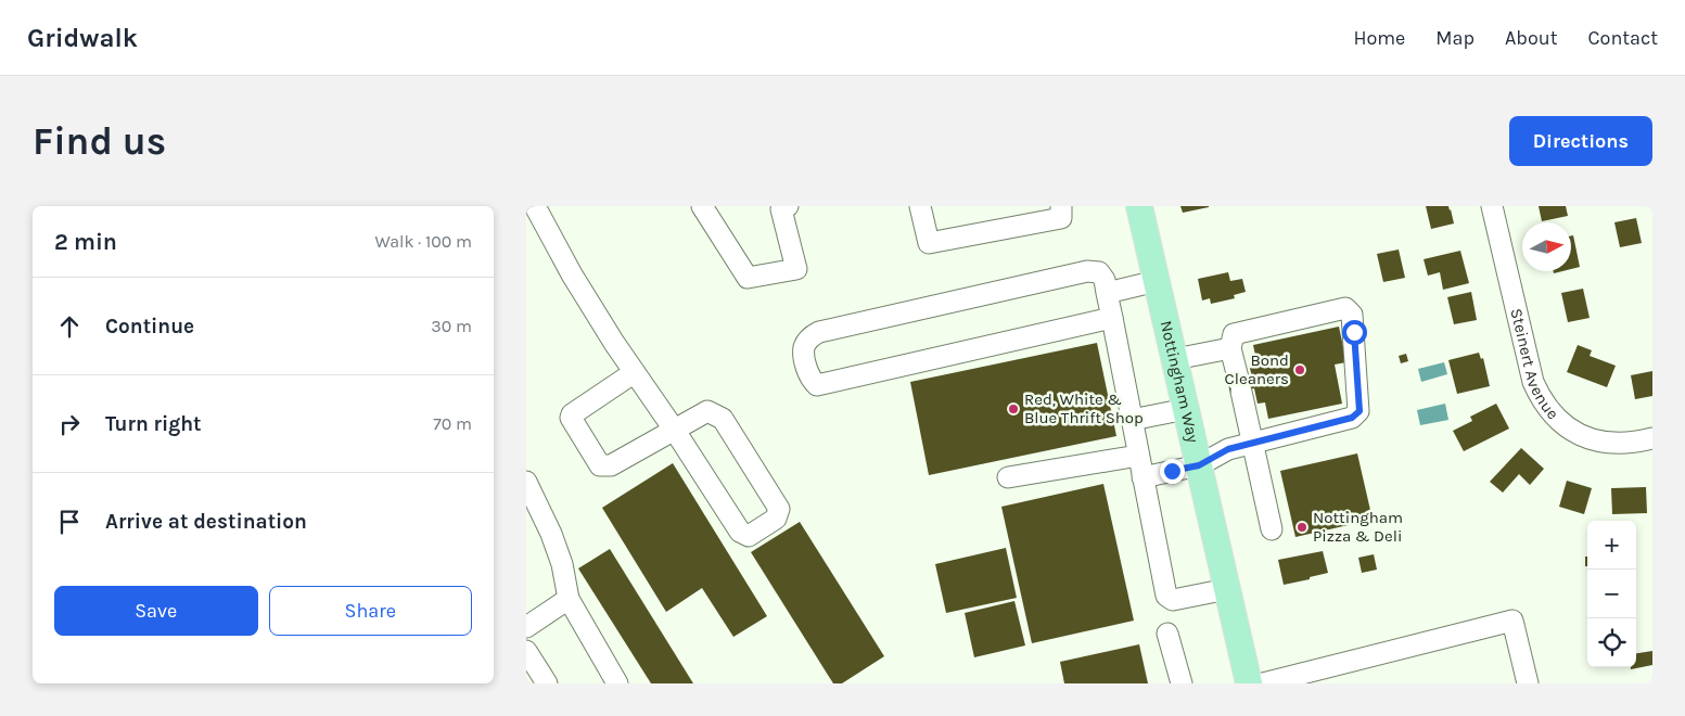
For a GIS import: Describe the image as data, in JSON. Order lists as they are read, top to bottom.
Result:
{
  "streets": {
    "main road": ["Nottingham Way"],
    "street": ["Steinert Avenue"]
  },
  "places": ["Bond Cleaners", "Red, White & Blue Thrift Shop", "Nottingham Pizza & Deli"],
  "north": "right",
  "page": {
    "header": "Gridwalk",
    "nav": [
      "Home",
      "Map",
      "About",
      "Contact"
    ],
    "buttons": [
      "Directions",
      ["Save", "Share"]
    ],
    "title": "Find us",
    "heading": ["2 min", "Walk · 100 m"],
    "list": [
      ["Continue", "30 m"],
      ["Turn right", "70 m"],
      "Arrive at destination"
    ],
    "map_buttons": ["+", "−"]
  }
}
